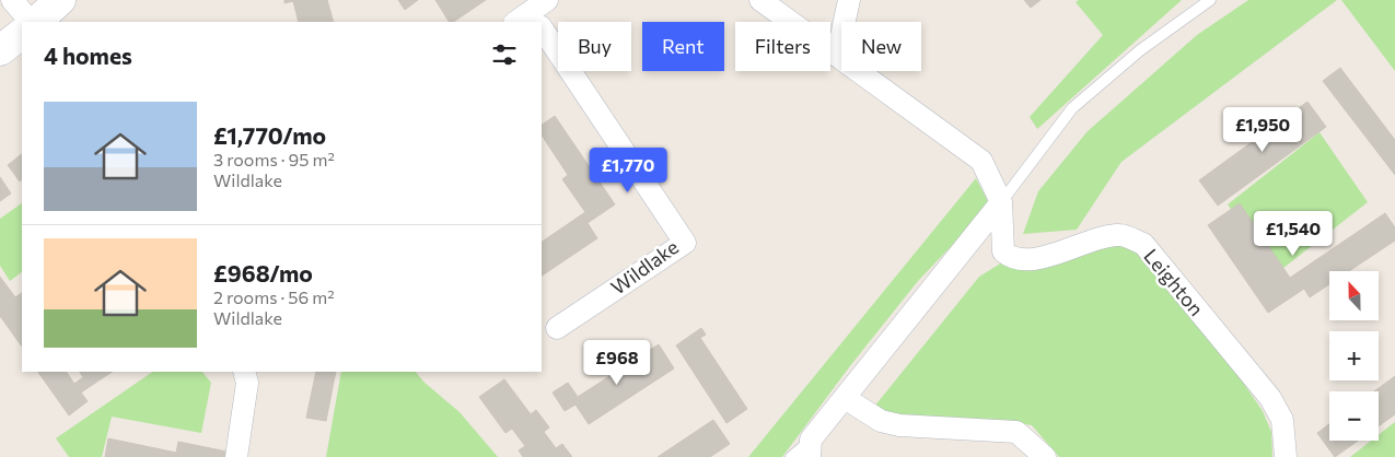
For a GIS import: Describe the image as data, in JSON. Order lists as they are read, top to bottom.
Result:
{
  "streets": {
    "street": ["Wildlake", "Leighton"]
  },
  "north": "top",
  "page": {
    "chip": [
      "Buy",
      "Rent",
      "Filters",
      "New"
    ],
    "heading": "4 homes",
    "list": [
      {
        "name": "£1,770/mo",
        "note": "3 rooms · 95 m² · Wildlake"
      },
      {
        "name": "£968/mo",
        "note": "2 rooms · 56 m² · Wildlake"
      }
    ],
    "price": [
      "£1,950",
      "£1,770",
      "£1,540",
      "£968"
    ],
    "map_buttons": ["+", "−"]
  }
}
